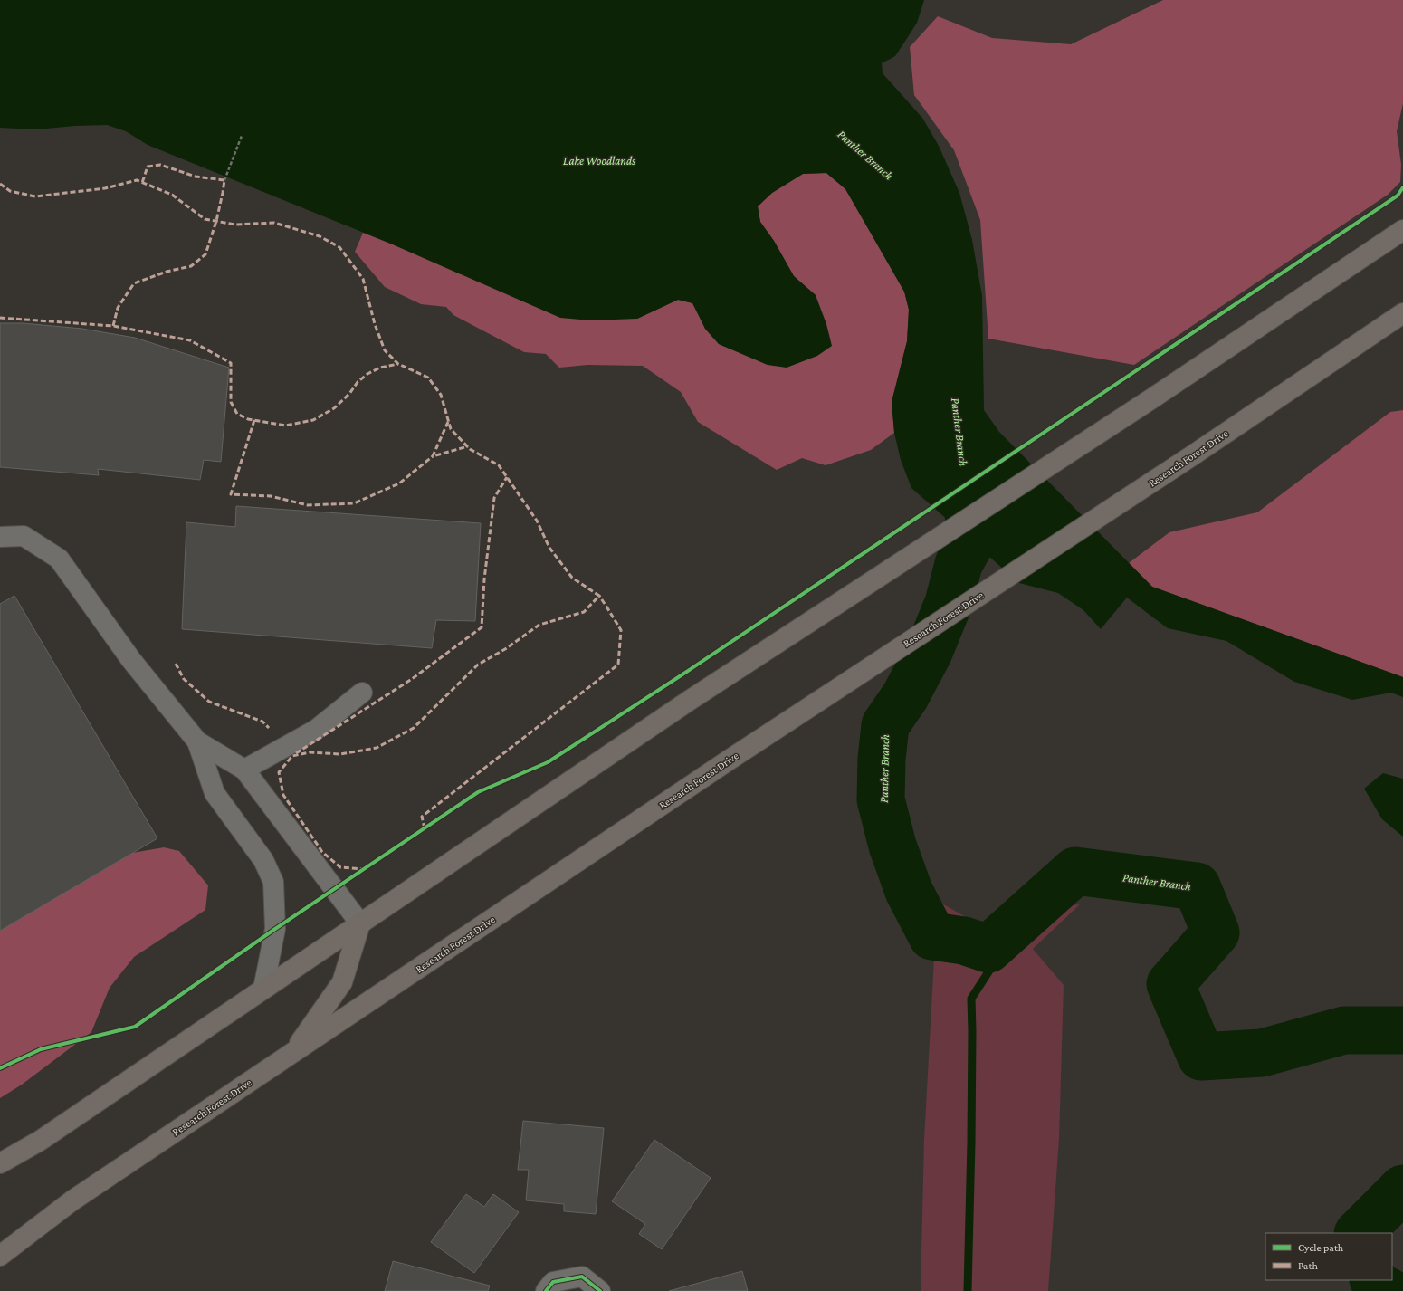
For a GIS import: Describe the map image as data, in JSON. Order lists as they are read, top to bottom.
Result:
{
  "streets": {
    "main road": ["Research Forest Drive"]
  },
  "water": ["Panther Branch", "Lake Woodlands"],
  "legend": ["Cycle path", "Path"]
}
